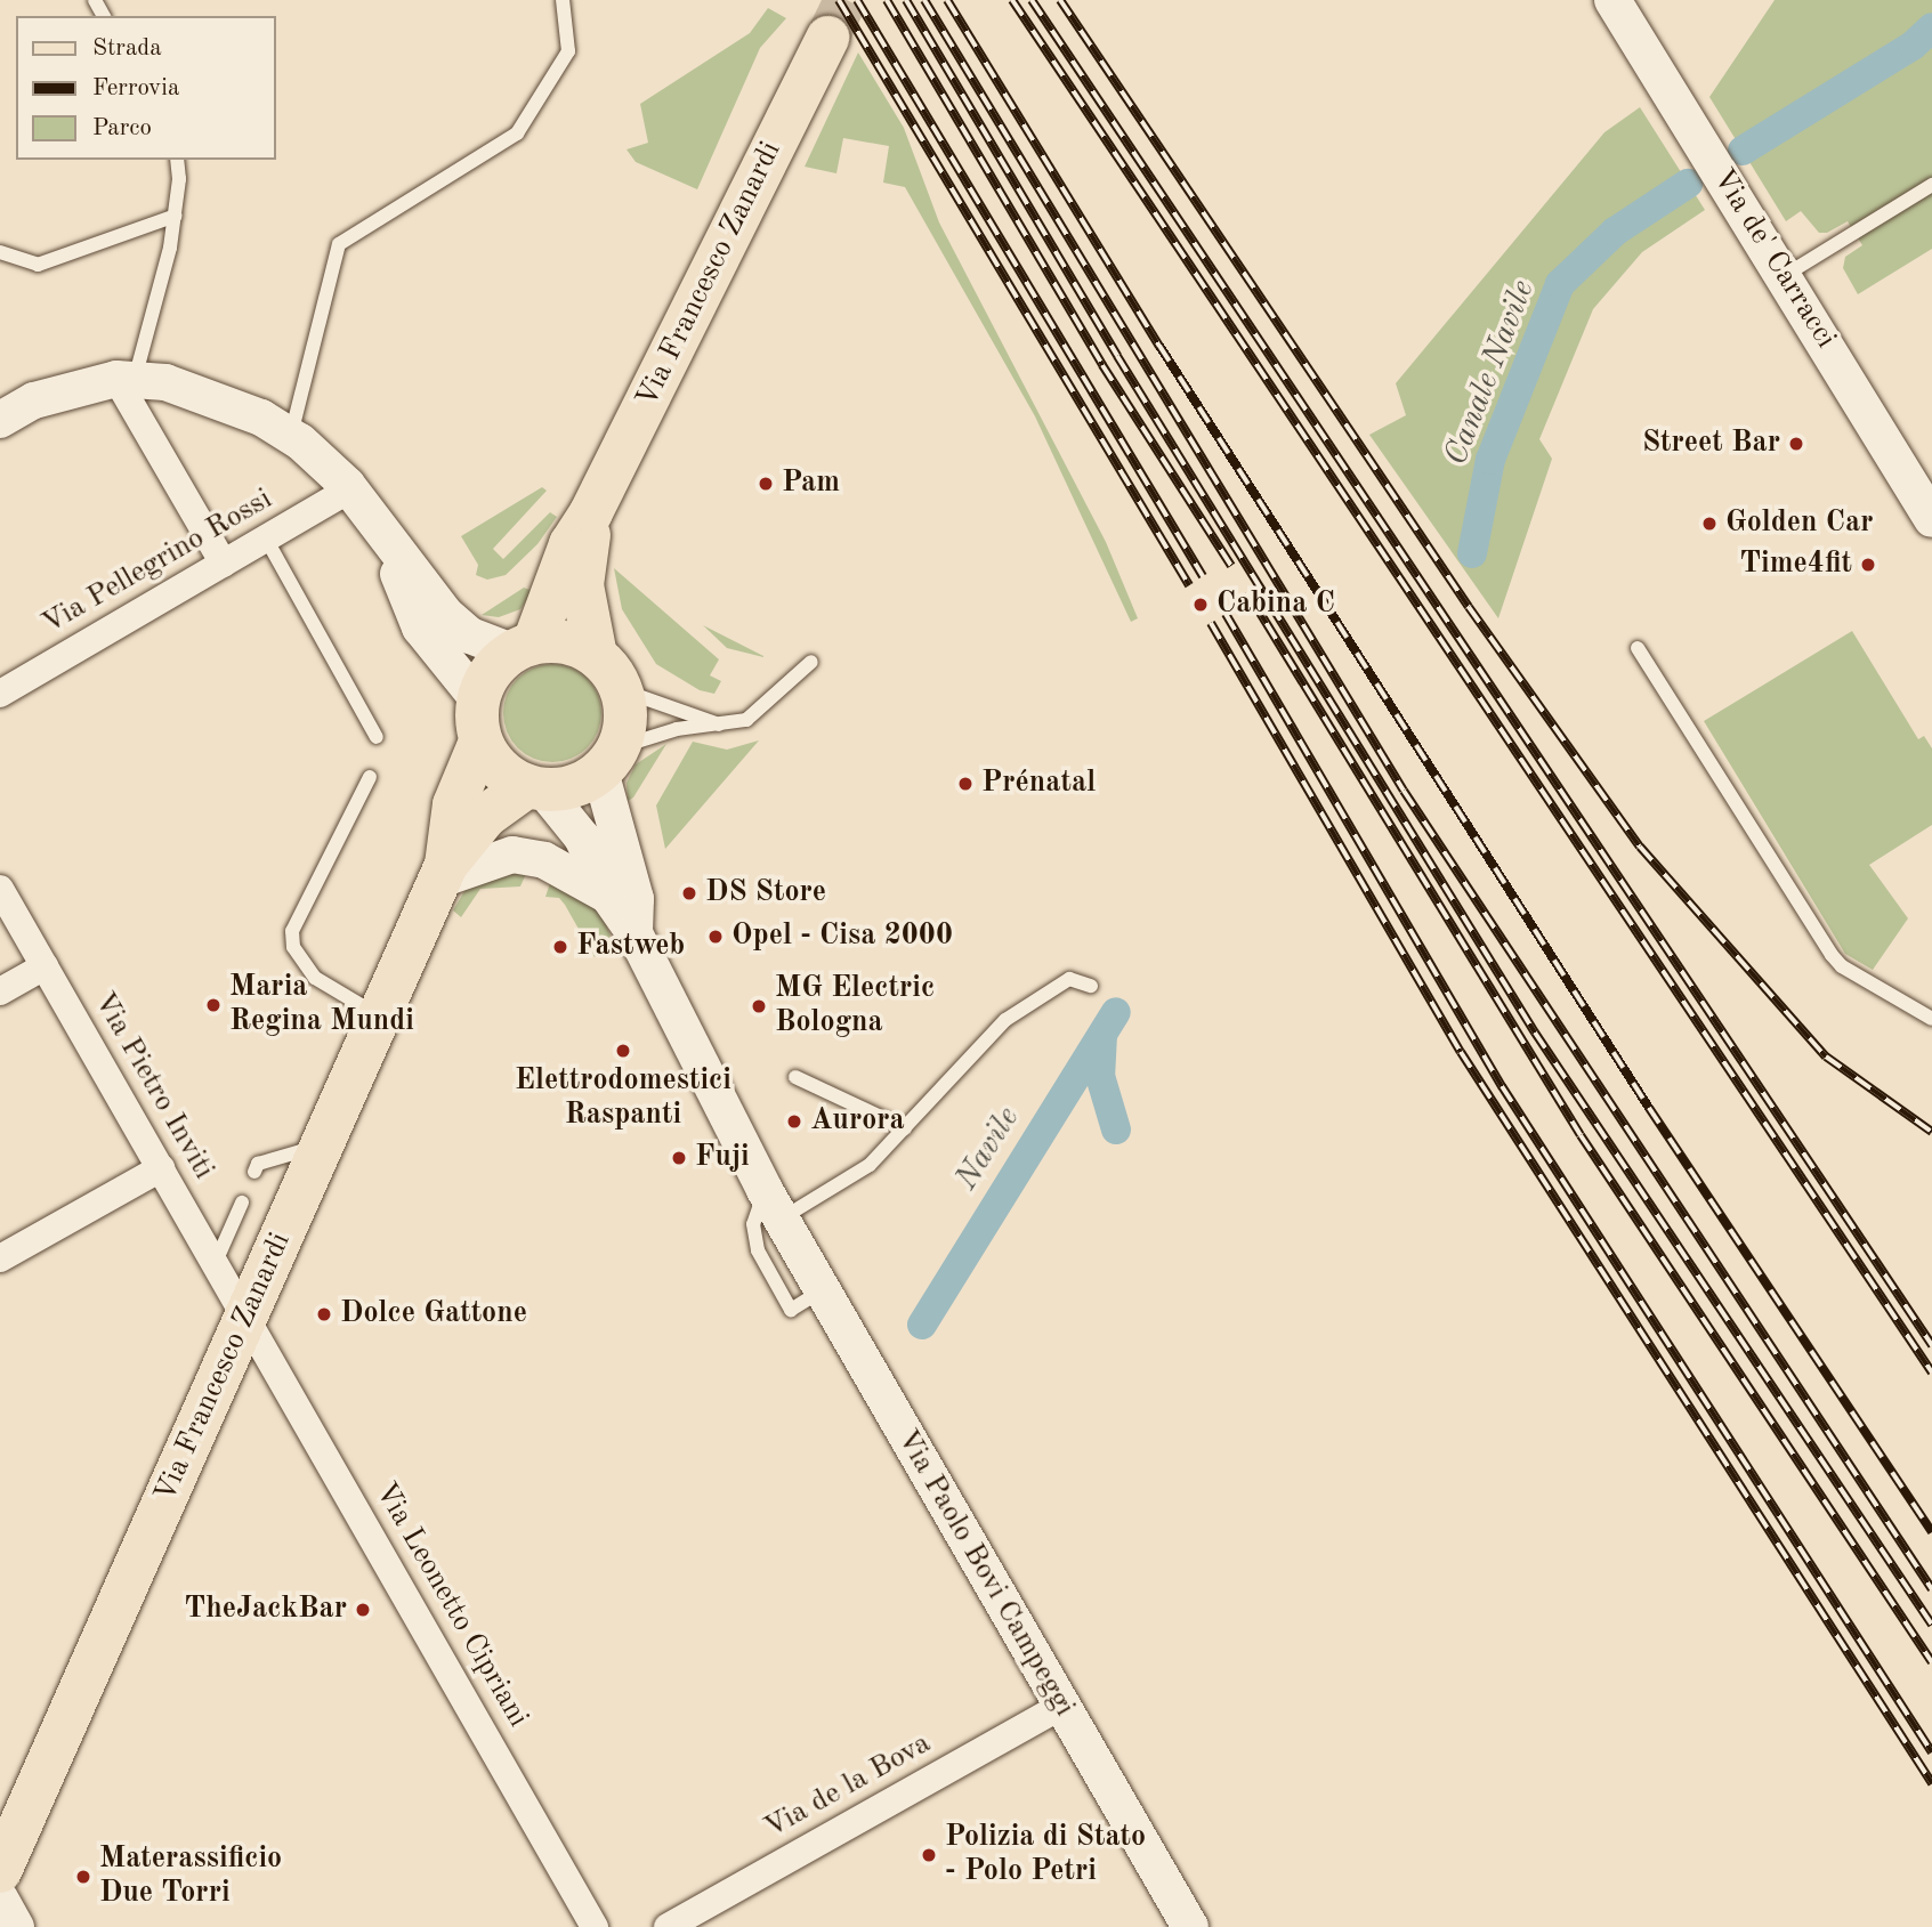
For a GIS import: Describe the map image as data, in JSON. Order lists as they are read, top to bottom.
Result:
{
  "streets": {
    "main road": ["Via Francesco Zanardi"],
    "street": [
      "Via de' Carracci",
      "Via Pellegrino Rossi",
      "Via Pietro Inviti",
      "Via Paolo Bovi Campeggi",
      "Via Leonetto Cipriani",
      "Via de la Bova"
    ]
  },
  "crossings": [
    ["Via Francesco Zanardi", "Via Pietro Inviti"],
    ["Via Francesco Zanardi", "Via Paolo Bovi Campeggi"],
    ["Via Francesco Zanardi", "Via Leonetto Cipriani"],
    ["Via Pietro Inviti", "Via Leonetto Cipriani"],
    ["Via Paolo Bovi Campeggi", "Via de la Bova"]
  ],
  "water": ["Canale Navile", "Navile"],
  "places": [
    "Street Bar",
    "Pam",
    "Golden Car",
    "Time4fit",
    "Cabina C",
    "Prénatal",
    "DS Store",
    "Opel - Cisa 2000",
    "Fastweb",
    "Maria Regina Mundi",
    "MG Electric Bologna",
    "Elettrodomestici Raspanti",
    "Aurora",
    "Fuji",
    "Dolce Gattone",
    "TheJackBar",
    "Polizia di Stato - Polo Petri",
    "Materassificio Due Torri"
  ],
  "legend": ["Strada", "Ferrovia", "Parco"]
}
